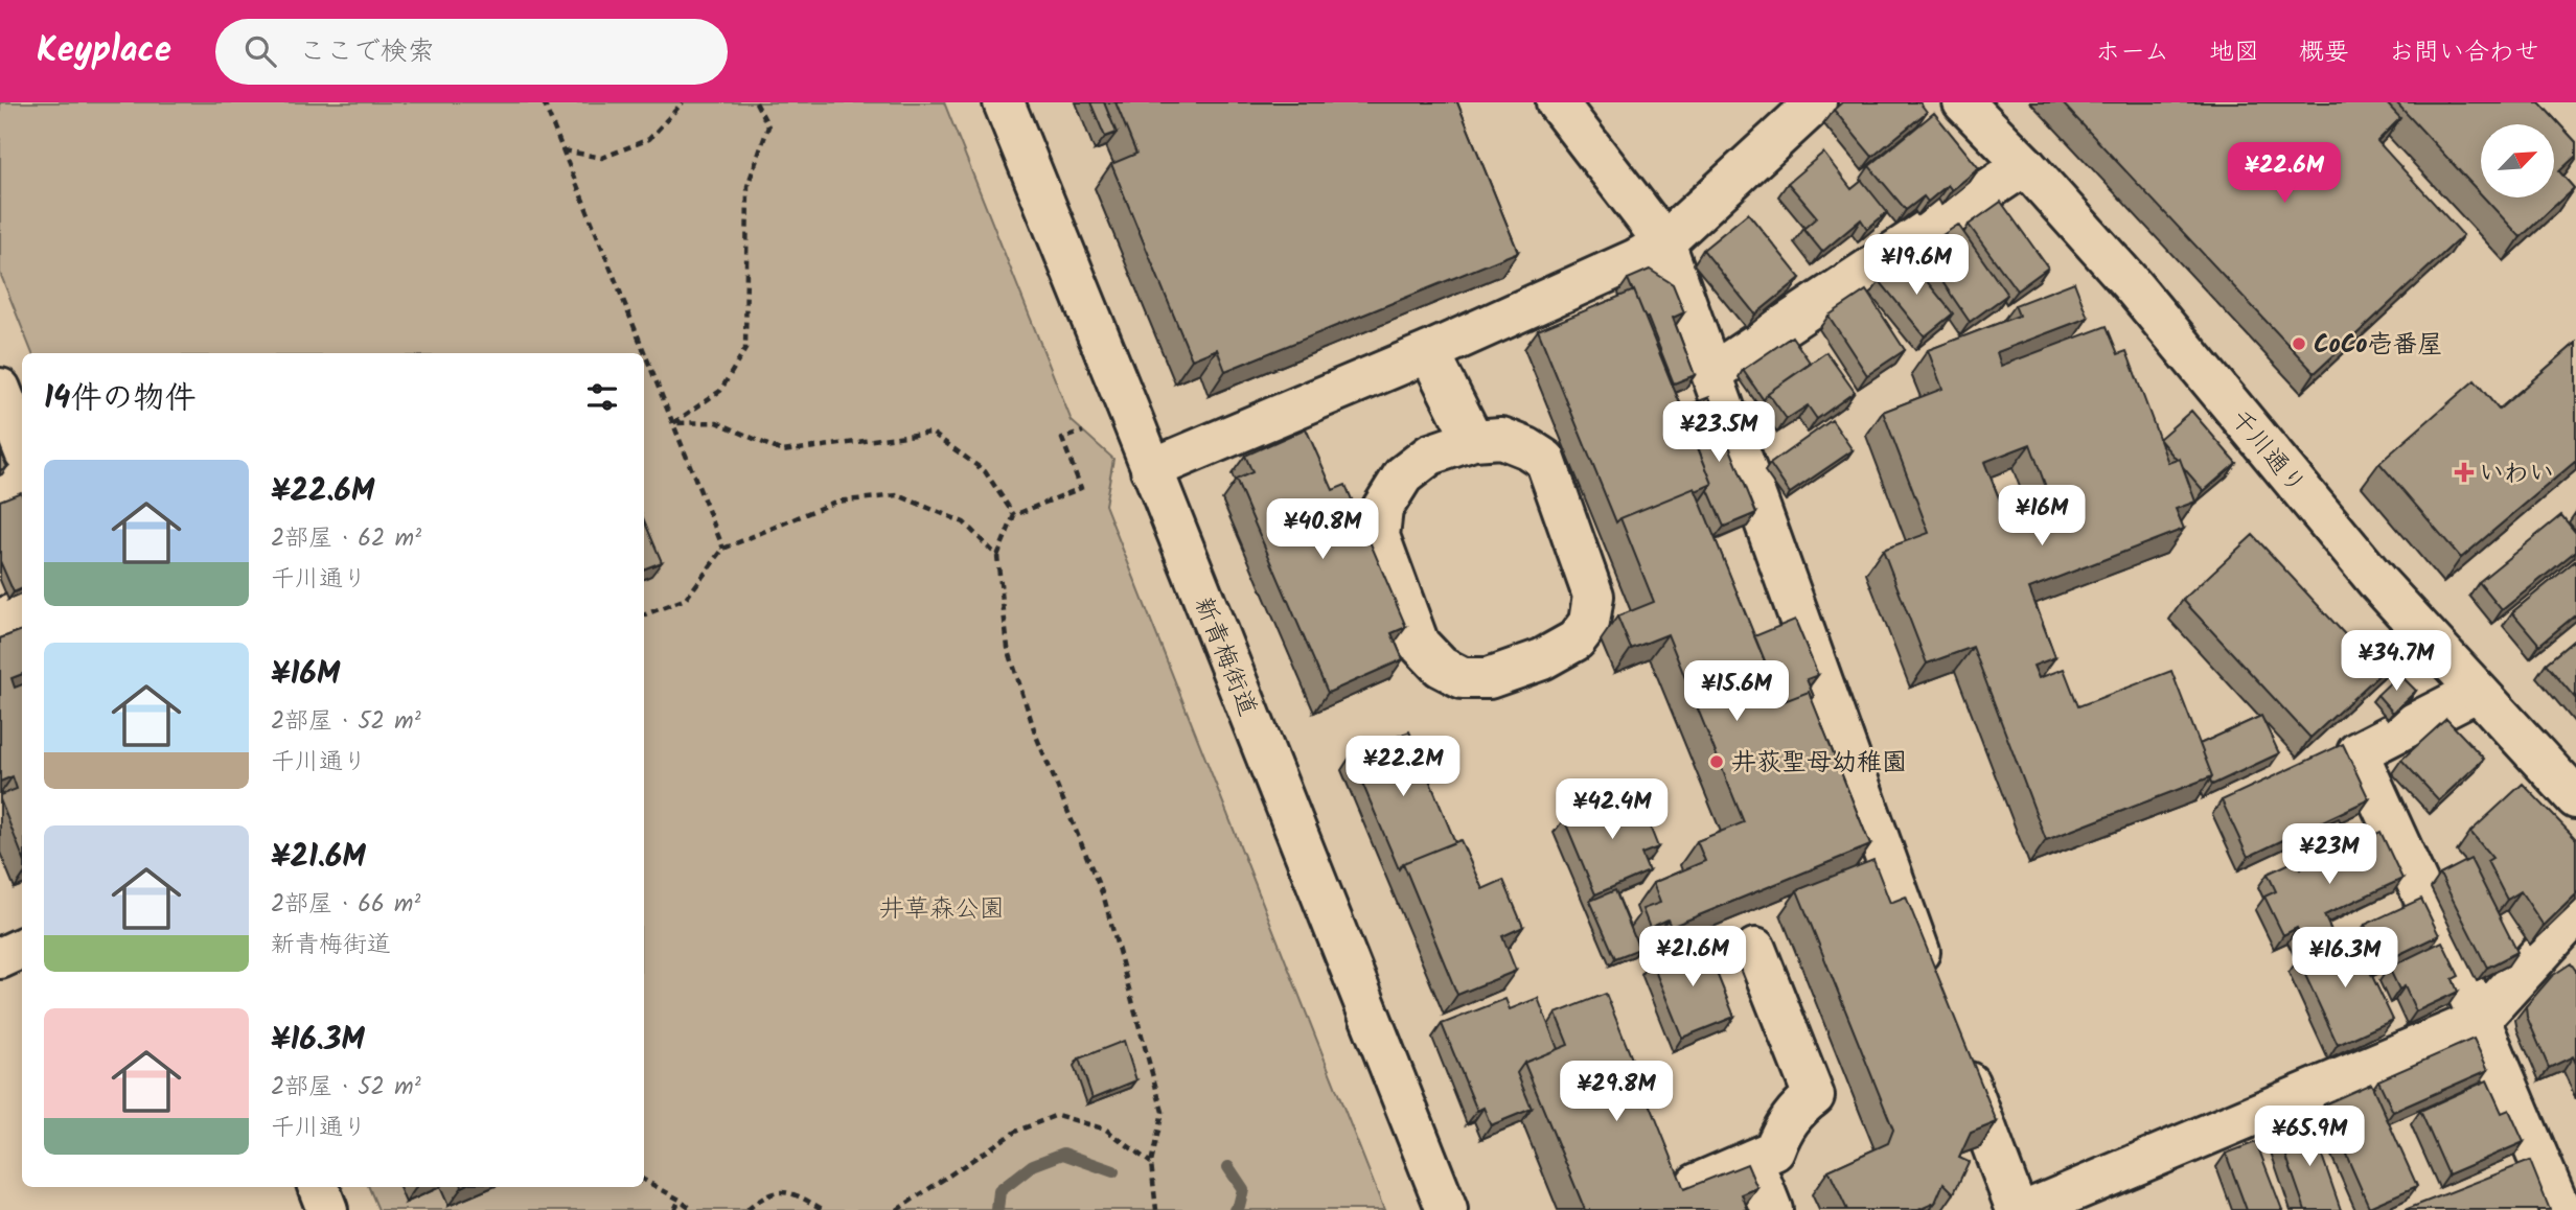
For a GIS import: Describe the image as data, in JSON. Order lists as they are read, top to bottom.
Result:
{
  "streets": {
    "street": ["千川通り", "新青梅街道"]
  },
  "parks": ["井草森公園"],
  "places": {
    "other": ["CoCo壱番屋", "井荻聖母幼稚園"],
    "health": ["いわい"]
  },
  "north": "top right",
  "page": {
    "header": "Keyplace",
    "search": "ここで検索",
    "nav": [
      "ホーム",
      "地図",
      "概要",
      "お問い合わせ"
    ],
    "price": [
      "¥22.6M",
      "¥19.6M",
      "¥23.5M",
      "¥16M",
      "¥40.8M",
      "¥34.7M",
      "¥15.6M",
      "¥22.2M",
      "¥42.4M",
      "¥23M",
      "¥21.6M",
      "¥16.3M",
      "¥29.8M",
      "¥65.9M"
    ],
    "heading": "14件の物件",
    "list": [
      {
        "name": "¥22.6M",
        "note": "2部屋 · 62 m² · 千川通り"
      },
      {
        "name": "¥16M",
        "note": "2部屋 · 52 m² · 千川通り"
      },
      {
        "name": "¥21.6M",
        "note": "2部屋 · 66 m² · 新青梅街道"
      },
      {
        "name": "¥16.3M",
        "note": "2部屋 · 52 m² · 千川通り"
      }
    ]
  }
}
